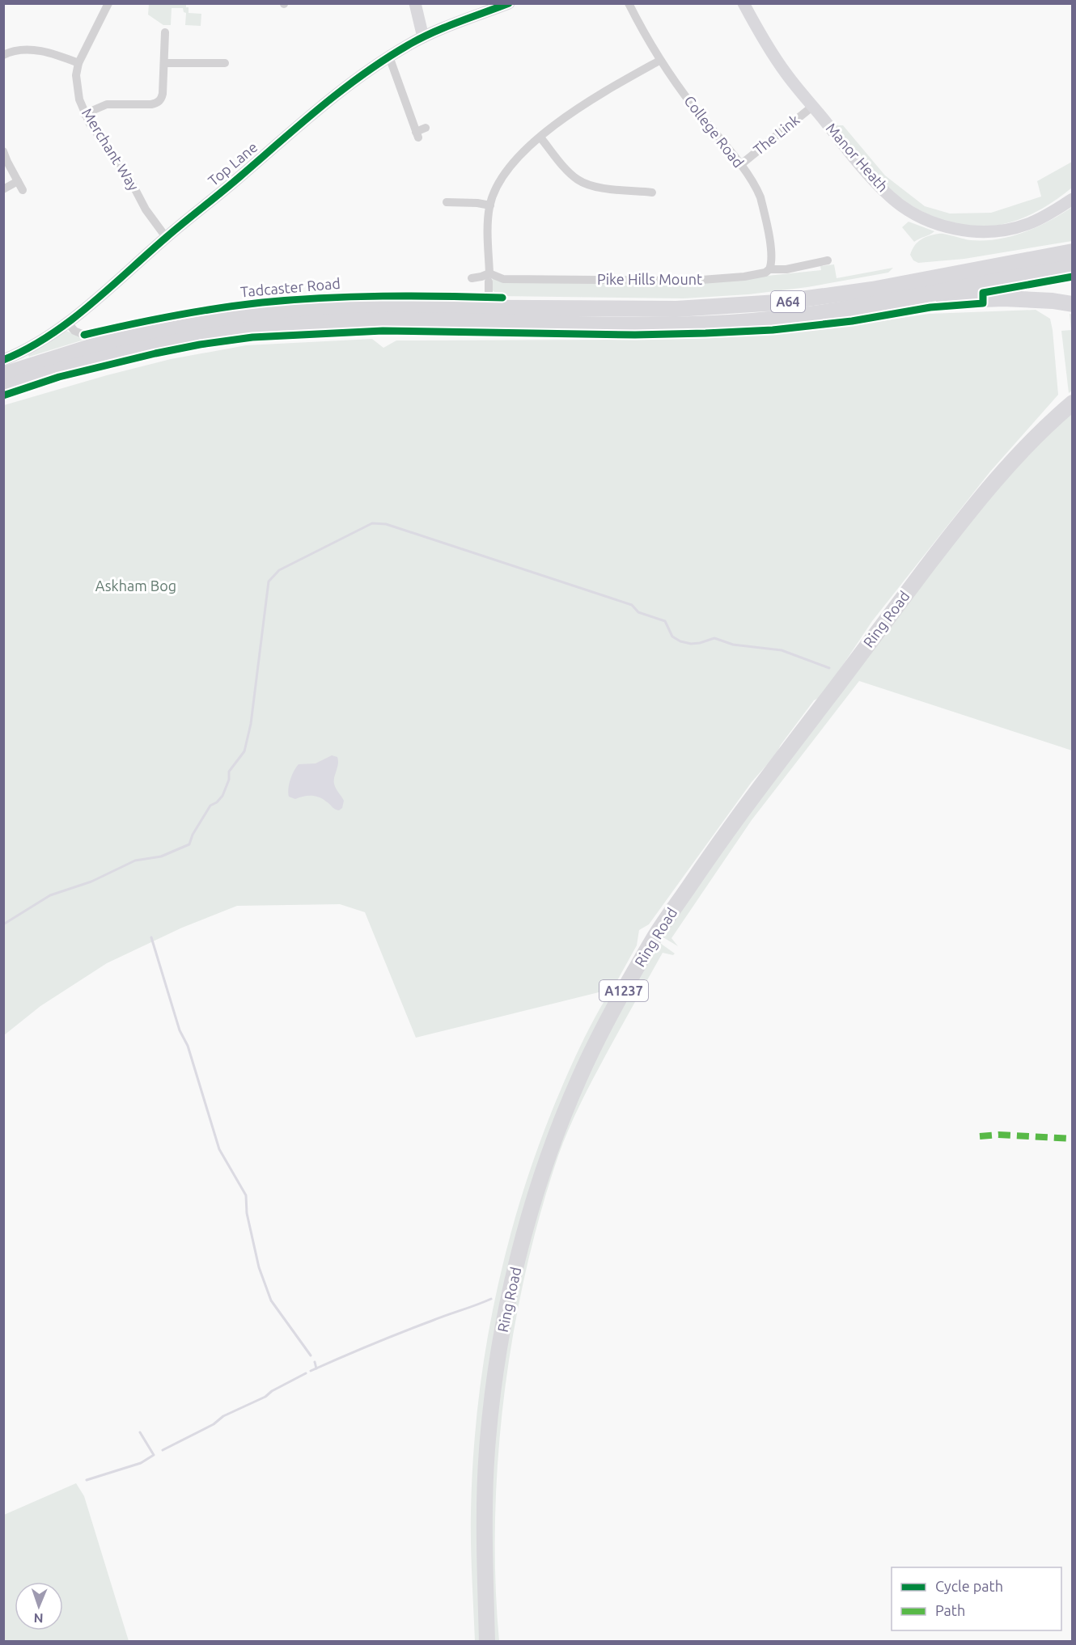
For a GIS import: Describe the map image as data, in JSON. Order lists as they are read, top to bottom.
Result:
{
  "streets": {
    "highway": ["A64", "Ring Road", "A1237"],
    "street": [
      "College Road",
      "The Link",
      "Merchant Way",
      "Manor Heath",
      "Top Lane",
      "Pike Hills Mount",
      "Tadcaster Road"
    ]
  },
  "crossings": [
    ["College Road", "The Link"],
    ["College Road", "Pike Hills Mount"],
    ["The Link", "Manor Heath"],
    ["Merchant Way", "Top Lane"],
    ["Top Lane", "Tadcaster Road"]
  ],
  "parks": ["Askham Bog"],
  "legend": ["Cycle path", "Path"],
  "north": "bottom"
}
